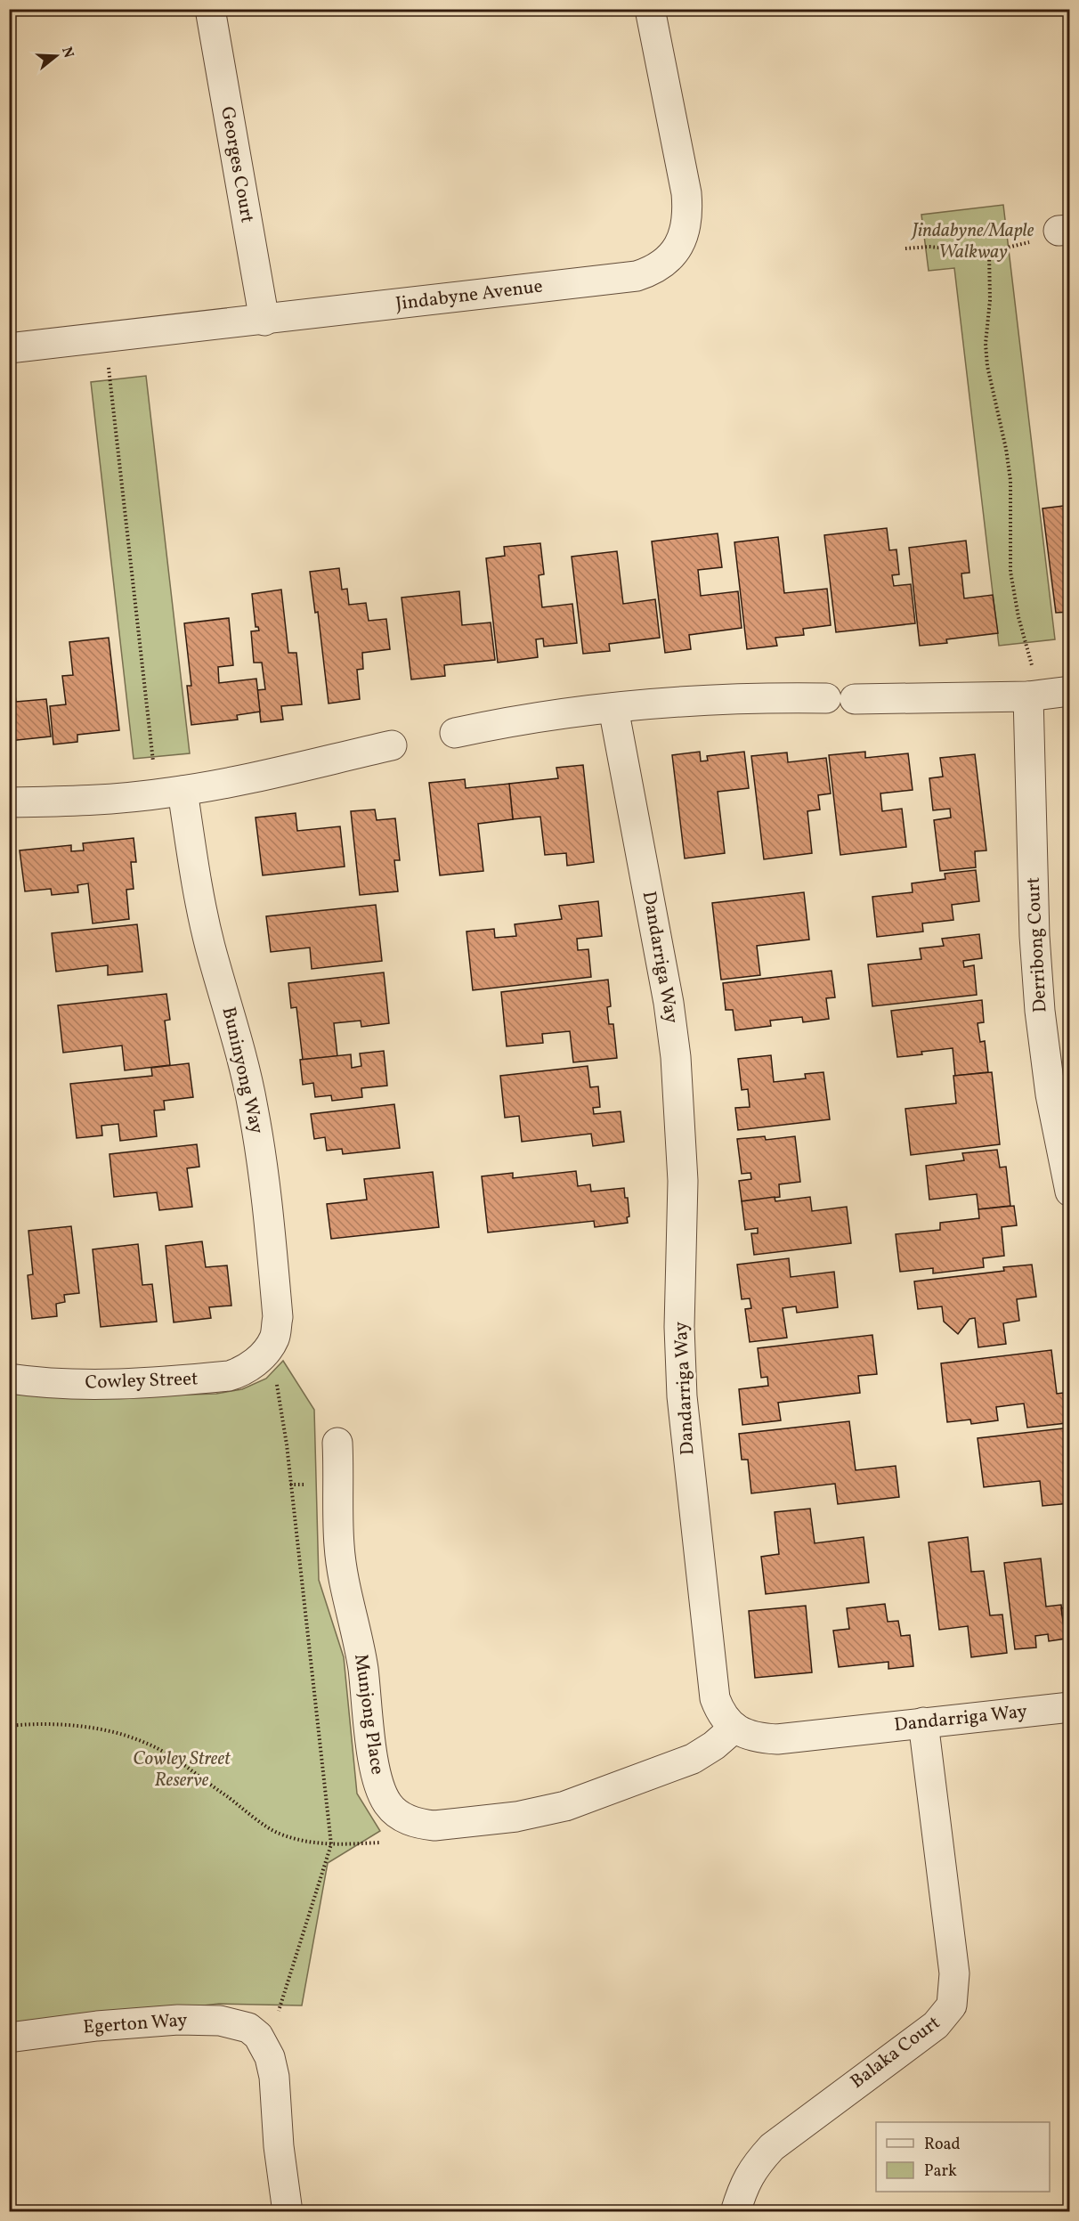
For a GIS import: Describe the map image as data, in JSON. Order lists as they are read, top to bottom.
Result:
{
  "streets": {
    "street": [
      "Georges Court",
      "Jindabyne Avenue",
      "Derribong Court",
      "Dandarriga Way",
      "Buninyong Way",
      "Cowley Street",
      "Munjong Place",
      "Egerton Way",
      "Balaka Court"
    ]
  },
  "crossings": [
    ["Georges Court", "Jindabyne Avenue"],
    ["Dandarriga Way", "Munjong Place"],
    ["Dandarriga Way", "Balaka Court"],
    ["Buninyong Way", "Cowley Street"]
  ],
  "parks": ["Jindabyne/Maple Walkway", "Cowley Street Reserve"],
  "legend": ["Road", "Park"],
  "north": "right"
}
